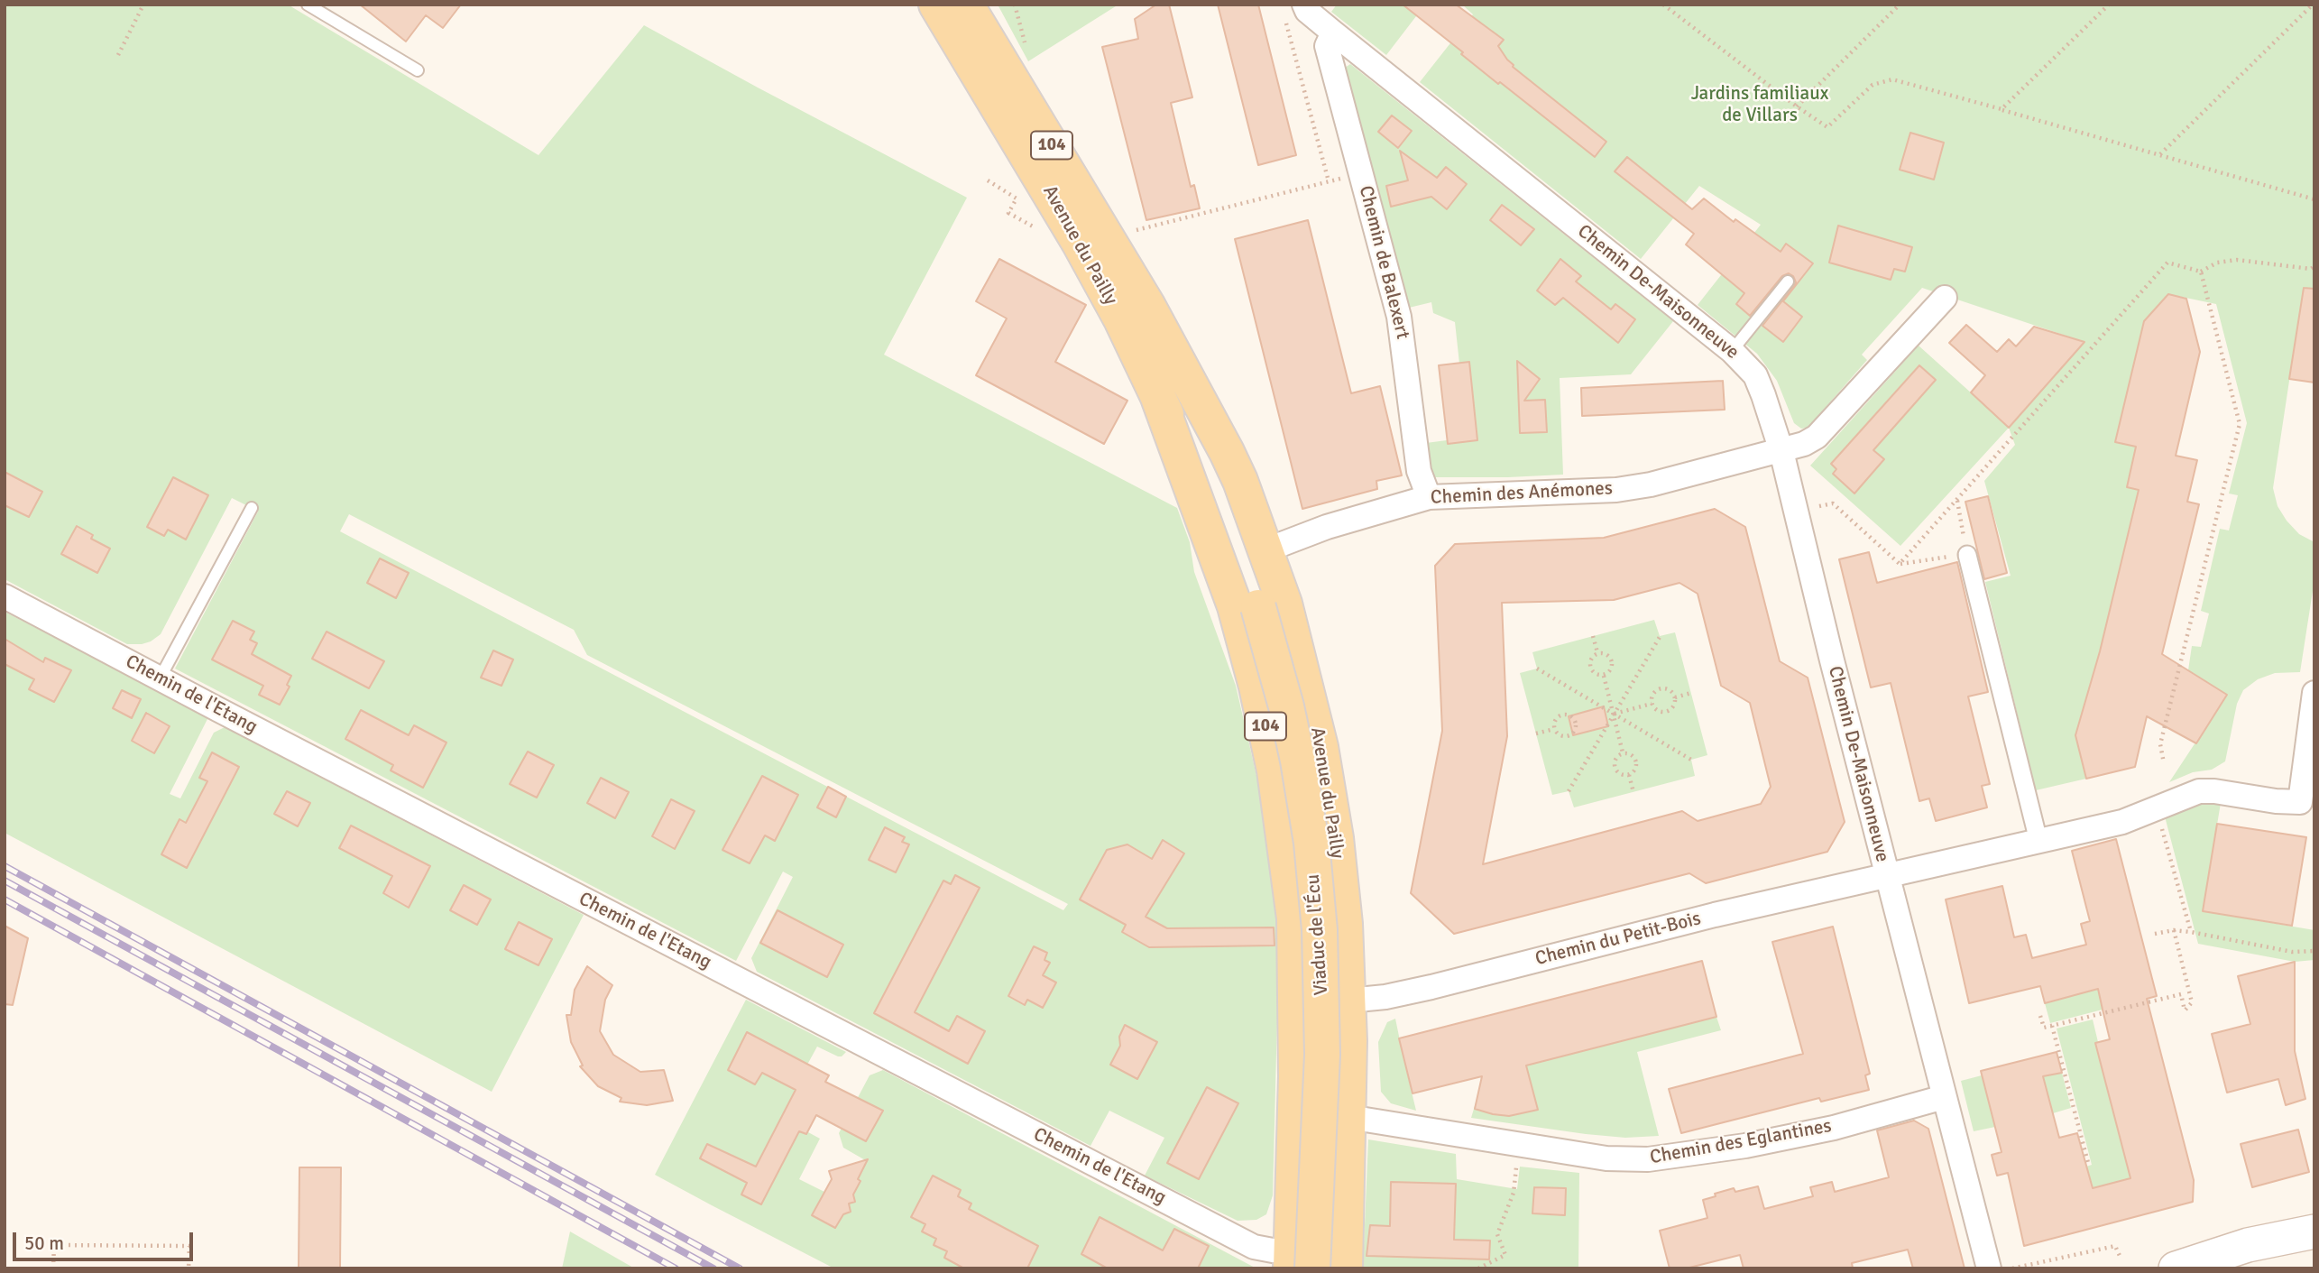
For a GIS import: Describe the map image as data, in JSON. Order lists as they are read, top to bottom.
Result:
{
  "streets": {
    "main road": ["104", "Avenue du Pailly", "Viaduc de l'Écu"],
    "street": [
      "Chemin de Balexert",
      "Chemin De-Maisonneuve",
      "Chemin des Anémones",
      "Chemin de l'Etang",
      "Chemin du Petit-Bois",
      "Chemin des Eglantines"
    ]
  },
  "crossings": [
    ["Avenue du Pailly", "Chemin des Anémones"],
    ["Avenue du Pailly", "Chemin de l'Etang"],
    ["Avenue du Pailly", "Viaduc de l'Écu"],
    ["Avenue du Pailly", "Chemin du Petit-Bois"],
    ["Avenue du Pailly", "Chemin des Eglantines"],
    ["Chemin de Balexert", "Chemin De-Maisonneuve"],
    ["Chemin de Balexert", "Chemin des Anémones"],
    ["Chemin De-Maisonneuve", "Chemin des Anémones"],
    ["Chemin De-Maisonneuve", "Chemin du Petit-Bois"],
    ["Chemin De-Maisonneuve", "Chemin des Eglantines"],
    ["Chemin de l'Etang", "Viaduc de l'Écu"]
  ],
  "parks": ["Jardins familiaux de Villars"],
  "scale_bar": "50 m"
}
